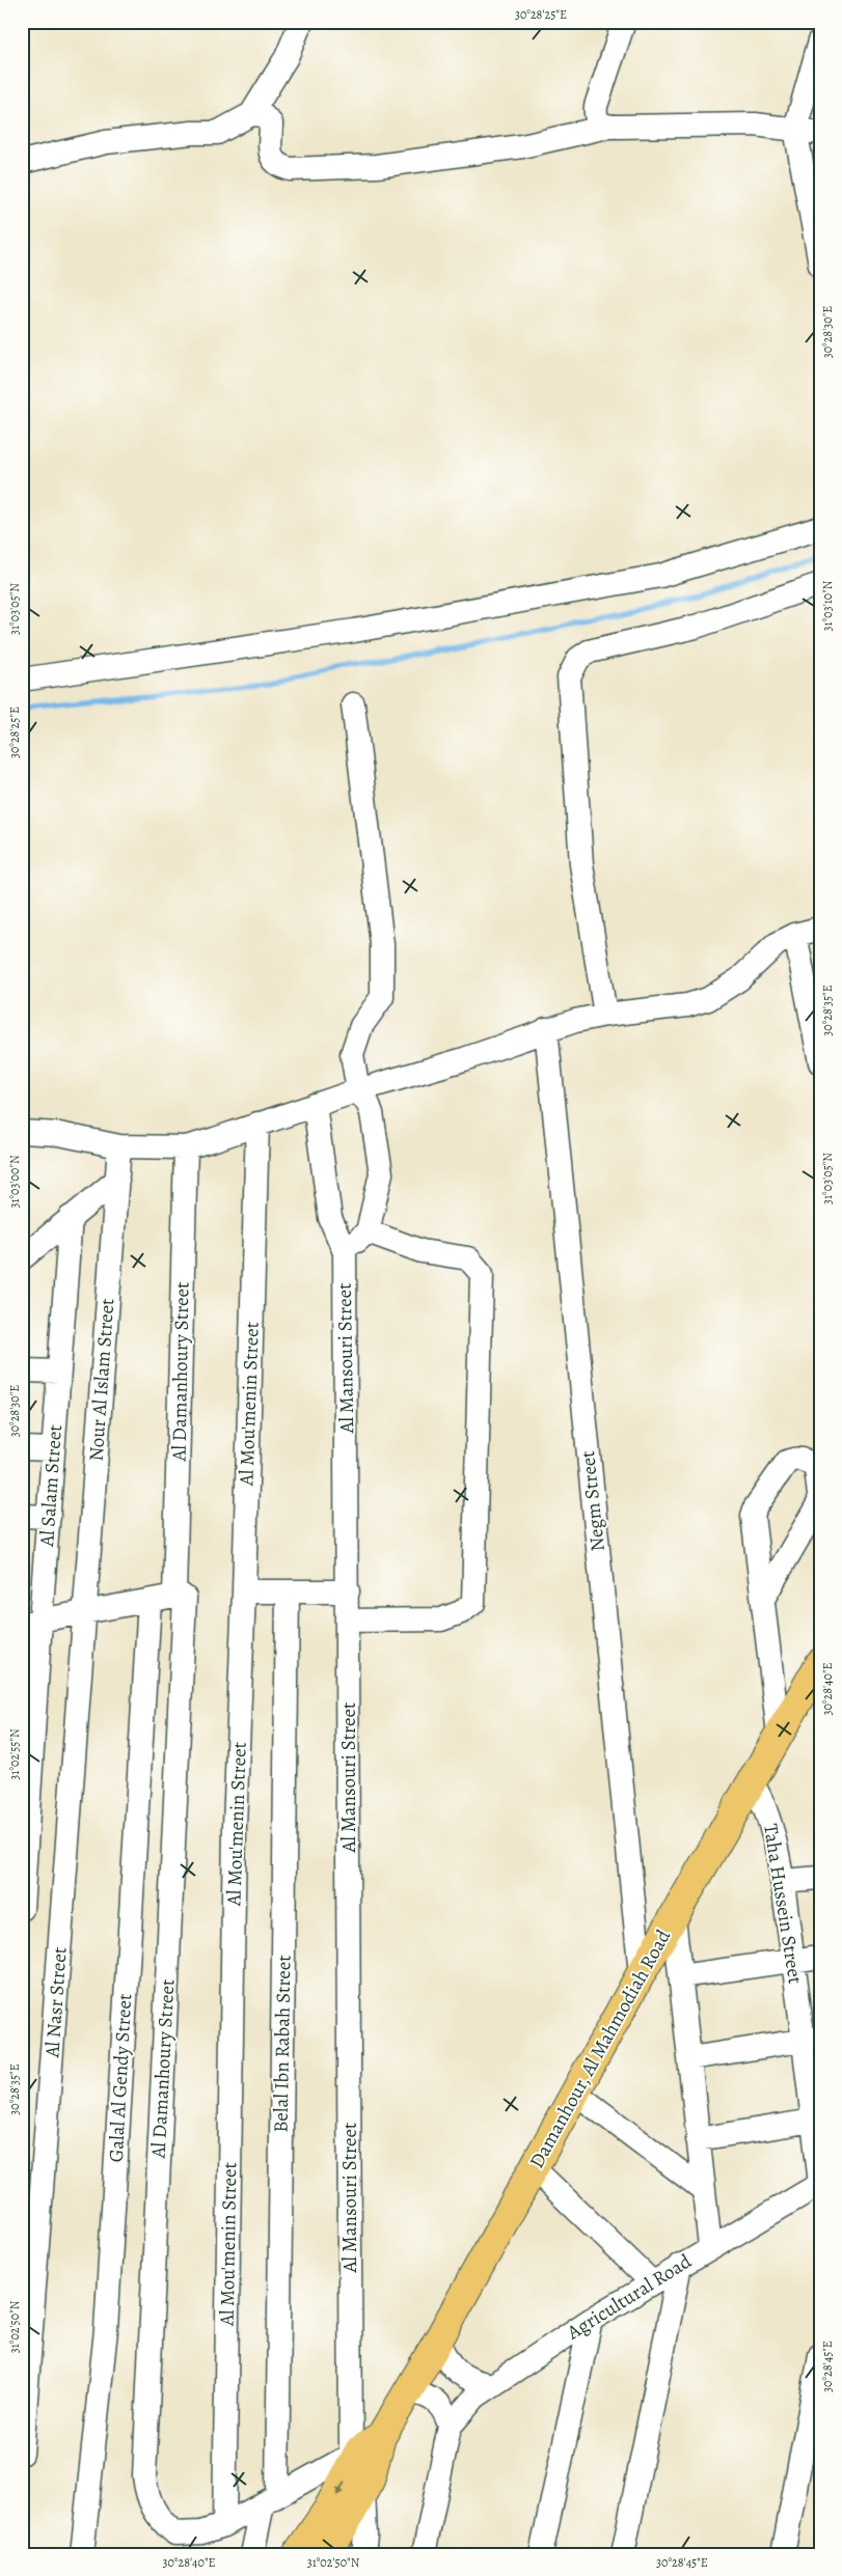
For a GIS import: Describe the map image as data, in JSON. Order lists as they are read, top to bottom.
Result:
{
  "streets": {
    "main road": ["Damanhour, Al Mahmodiah Road"],
    "street": [
      "Al Mansouri Street",
      "Al Damanhoury Street",
      "Nour Al Islam Street",
      "Al Mou'menin Street",
      "Al Salam Street",
      "Negm Street",
      "Taha Hussein Street",
      "Al Nasr Street",
      "Belal Ibn Rabah Street",
      "Galal Al Gendy Street",
      "Agricultural Road"
    ]
  },
  "crossings": [
    ["Al Mansouri Street", "Damanhour, Al Mahmodiah Road"],
    ["Nour Al Islam Street", "Al Nasr Street"],
    ["Negm Street", "Damanhour, Al Mahmodiah Road"],
    ["Taha Hussein Street", "Damanhour, Al Mahmodiah Road"],
    ["Taha Hussein Street", "Agricultural Road"]
  ],
  "coordinates": [
    "30°28'25\"E",
    "30°28'30\"E",
    "31°03'10\"N",
    "31°03'05\"N",
    "30°28'35\"E",
    "31°03'00\"N",
    "30°28'40\"E",
    "31°02'55\"N",
    "31°02'50\"N",
    "30°28'45\"E"
  ]
}
